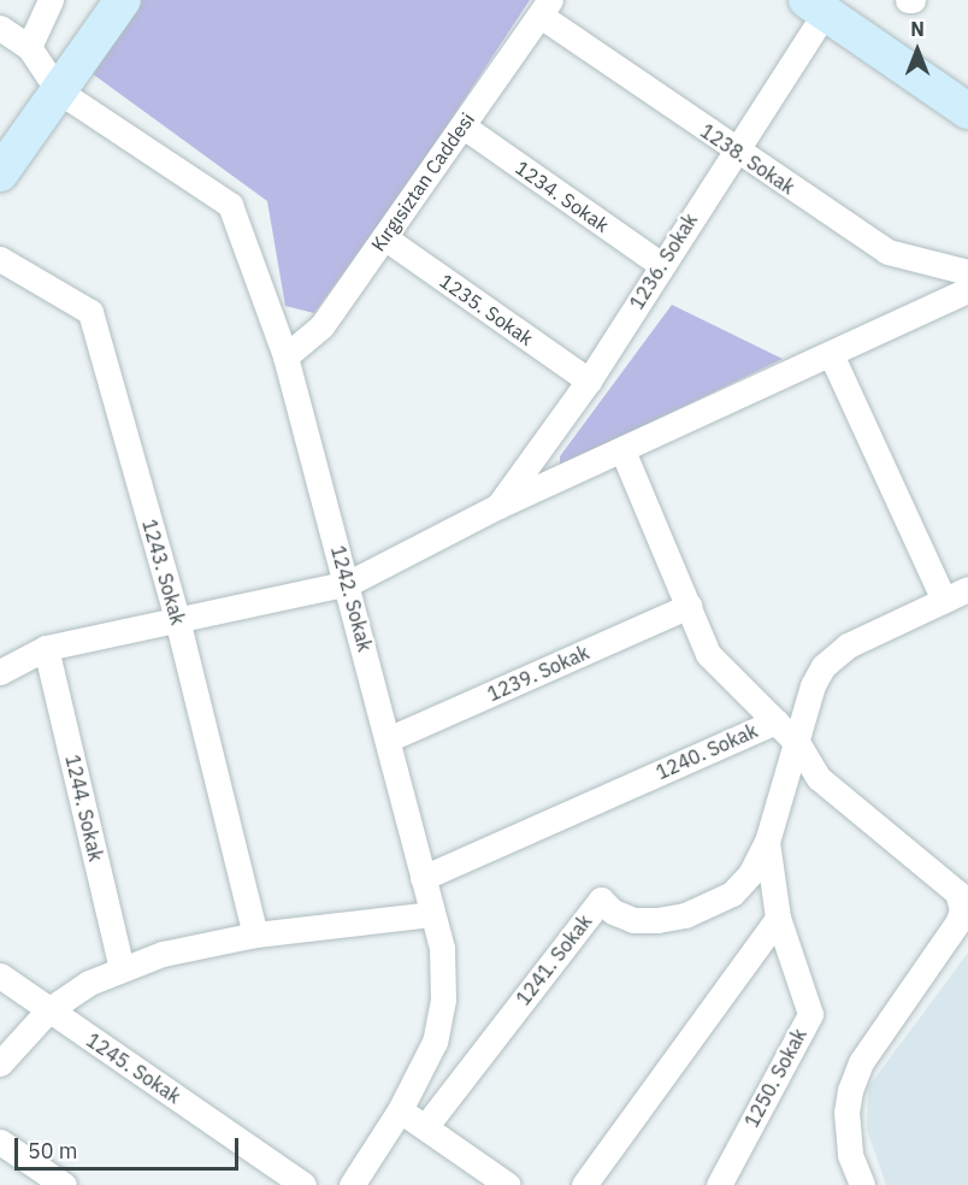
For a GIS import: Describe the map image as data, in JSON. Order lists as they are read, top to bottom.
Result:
{
  "streets": {
    "street": [
      "1238. Sokak",
      "Kırgısiztan Caddesi",
      "1234. Sokak",
      "1236. Sokak",
      "1235. Sokak",
      "1243. Sokak",
      "1242. Sokak",
      "1239. Sokak",
      "1240. Sokak",
      "1244. Sokak",
      "1241. Sokak",
      "1245. Sokak",
      "1250. Sokak"
    ]
  },
  "crossings": [
    ["1238. Sokak", "Kırgısiztan Caddesi"],
    ["1238. Sokak", "1236. Sokak"],
    ["Kırgısiztan Caddesi", "1234. Sokak"],
    ["Kırgısiztan Caddesi", "1235. Sokak"],
    ["Kırgısiztan Caddesi", "1242. Sokak"],
    ["1234. Sokak", "1236. Sokak"],
    ["1236. Sokak", "1235. Sokak"],
    ["1236. Sokak", "1243. Sokak"],
    ["1236. Sokak", "1242. Sokak"],
    ["1236. Sokak", "1244. Sokak"],
    ["1242. Sokak", "1239. Sokak"],
    ["1242. Sokak", "1240. Sokak"],
    ["1240. Sokak", "1241. Sokak"],
    ["1241. Sokak", "1250. Sokak"]
  ],
  "scale_bar": "50 m",
  "north": "top"
}
